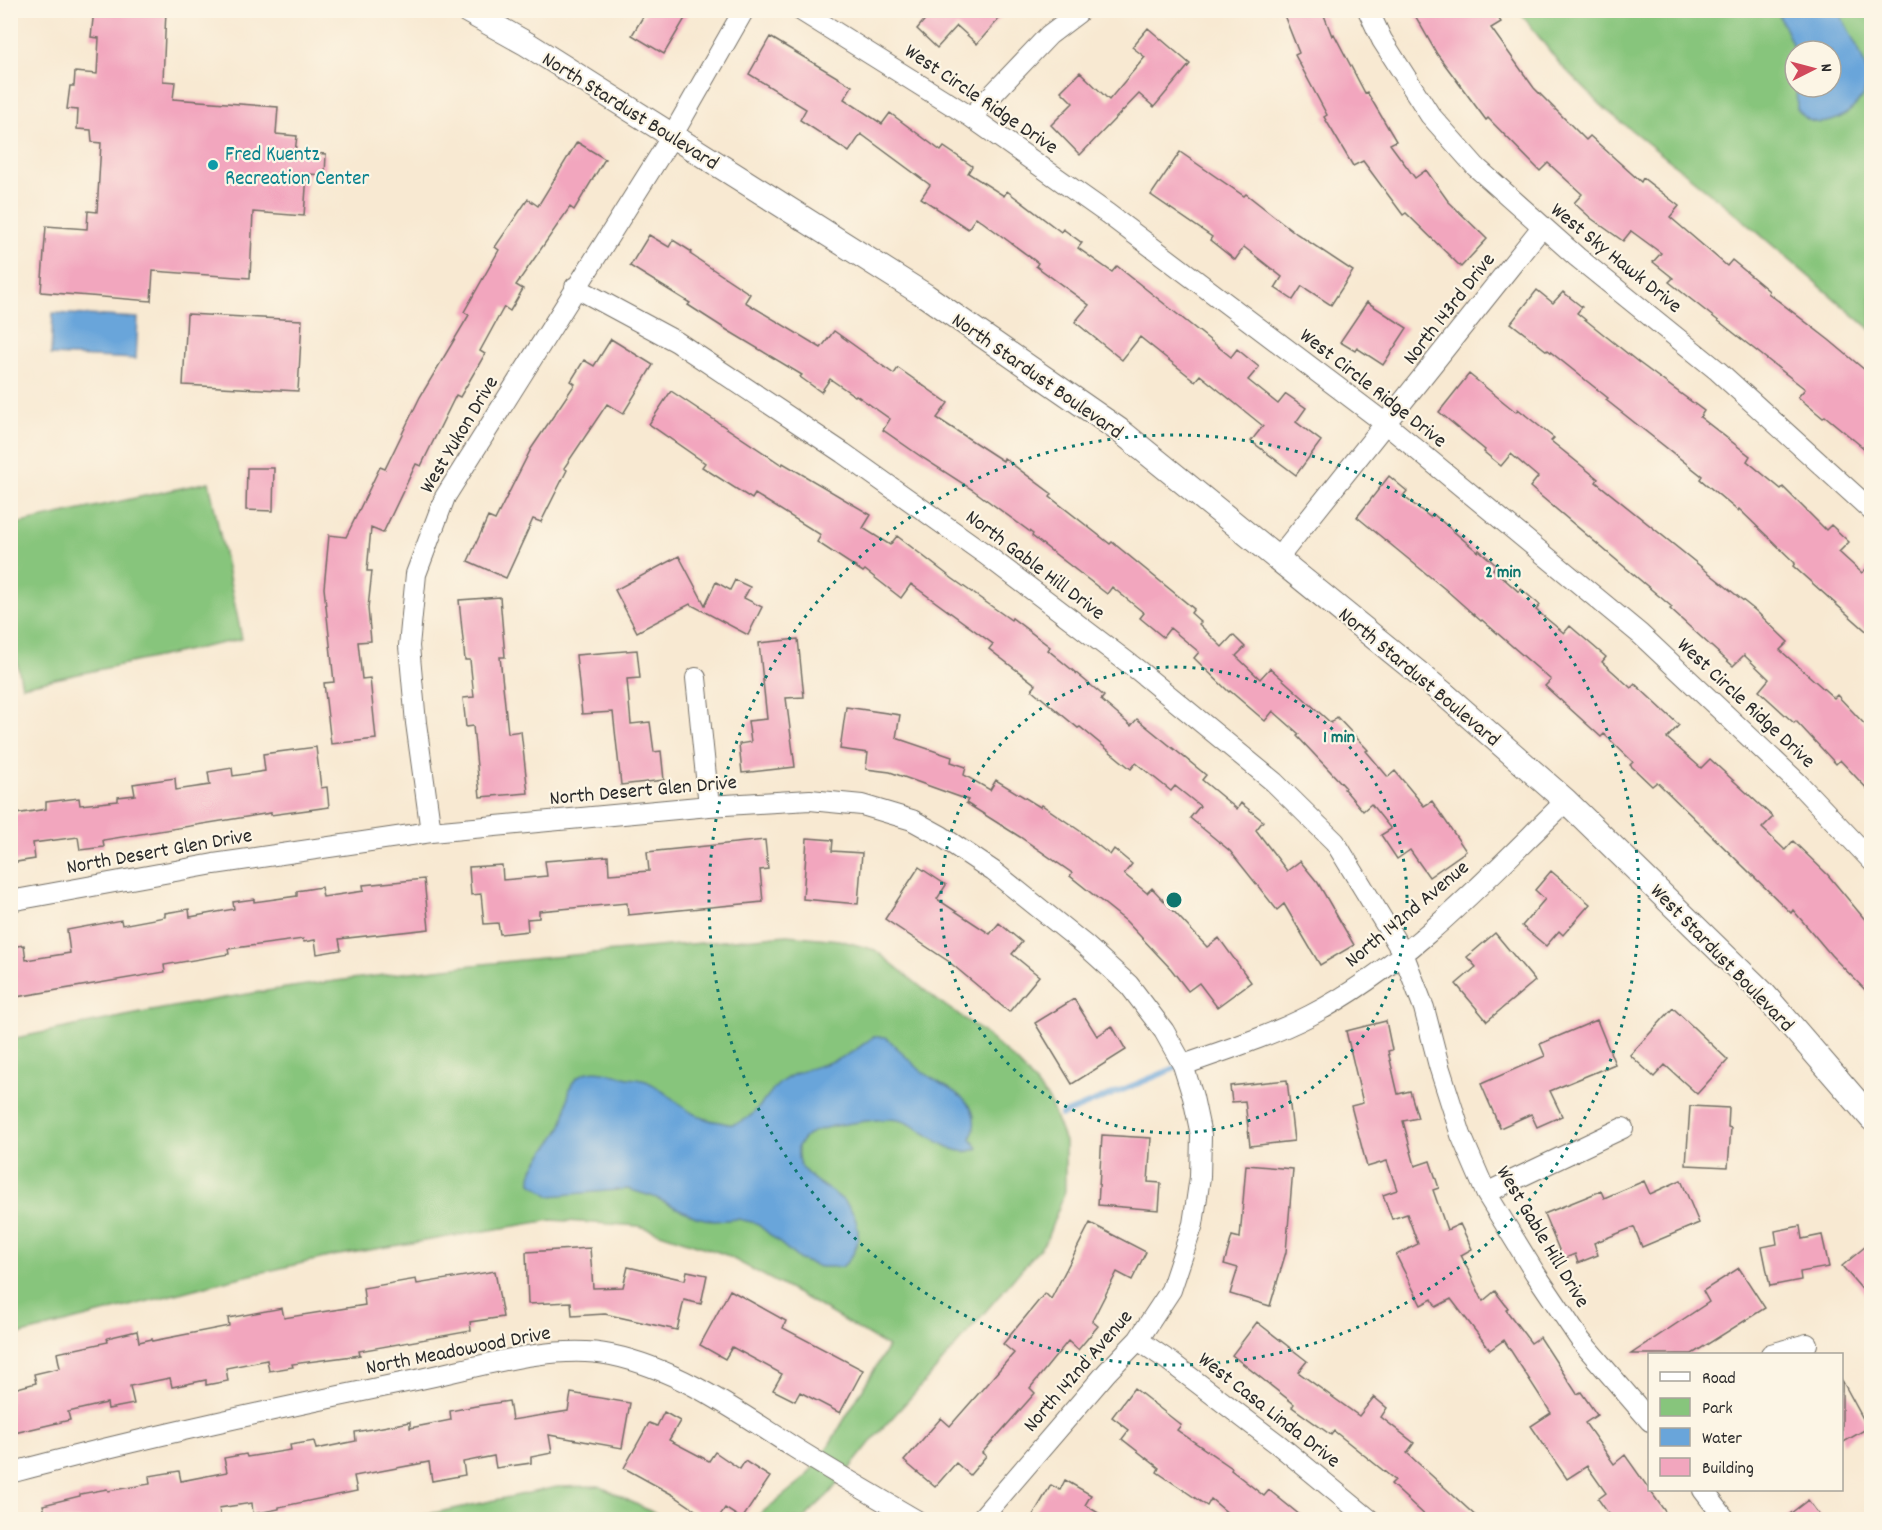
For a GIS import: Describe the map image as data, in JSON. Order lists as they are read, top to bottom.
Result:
{
  "streets": {
    "street": [
      "West Circle Ridge Drive",
      "North Stardust Boulevard",
      "West Sky Hawk Drive",
      "North 143rd Drive",
      "West Yukon Drive",
      "North Gable Hill Drive",
      "North Desert Glen Drive",
      "North 142nd Avenue",
      "West Stardust Boulevard",
      "West Gable Hill Drive",
      "North Meadowood Drive",
      "West Casa Linda Drive"
    ]
  },
  "crossings": [
    ["West Circle Ridge Drive", "North 143rd Drive"],
    ["North Stardust Boulevard", "North 143rd Drive"],
    ["North Stardust Boulevard", "West Yukon Drive"],
    ["North Stardust Boulevard", "North 142nd Avenue"],
    ["North Stardust Boulevard", "West Stardust Boulevard"],
    ["West Sky Hawk Drive", "North 143rd Drive"],
    ["West Yukon Drive", "North Gable Hill Drive"],
    ["West Yukon Drive", "North Desert Glen Drive"],
    ["North Gable Hill Drive", "North 142nd Avenue"],
    ["North Gable Hill Drive", "West Gable Hill Drive"],
    ["North Desert Glen Drive", "North 142nd Avenue"],
    ["North 142nd Avenue", "West Stardust Boulevard"],
    ["North 142nd Avenue", "West Gable Hill Drive"],
    ["North 142nd Avenue", "West Casa Linda Drive"]
  ],
  "places": ["Fred Kuentz Recreation Center"],
  "legend": [
    "Road",
    "Park",
    "Water",
    "Building"
  ],
  "north": "right",
  "rings": ["2 min", "1 min"]
}
